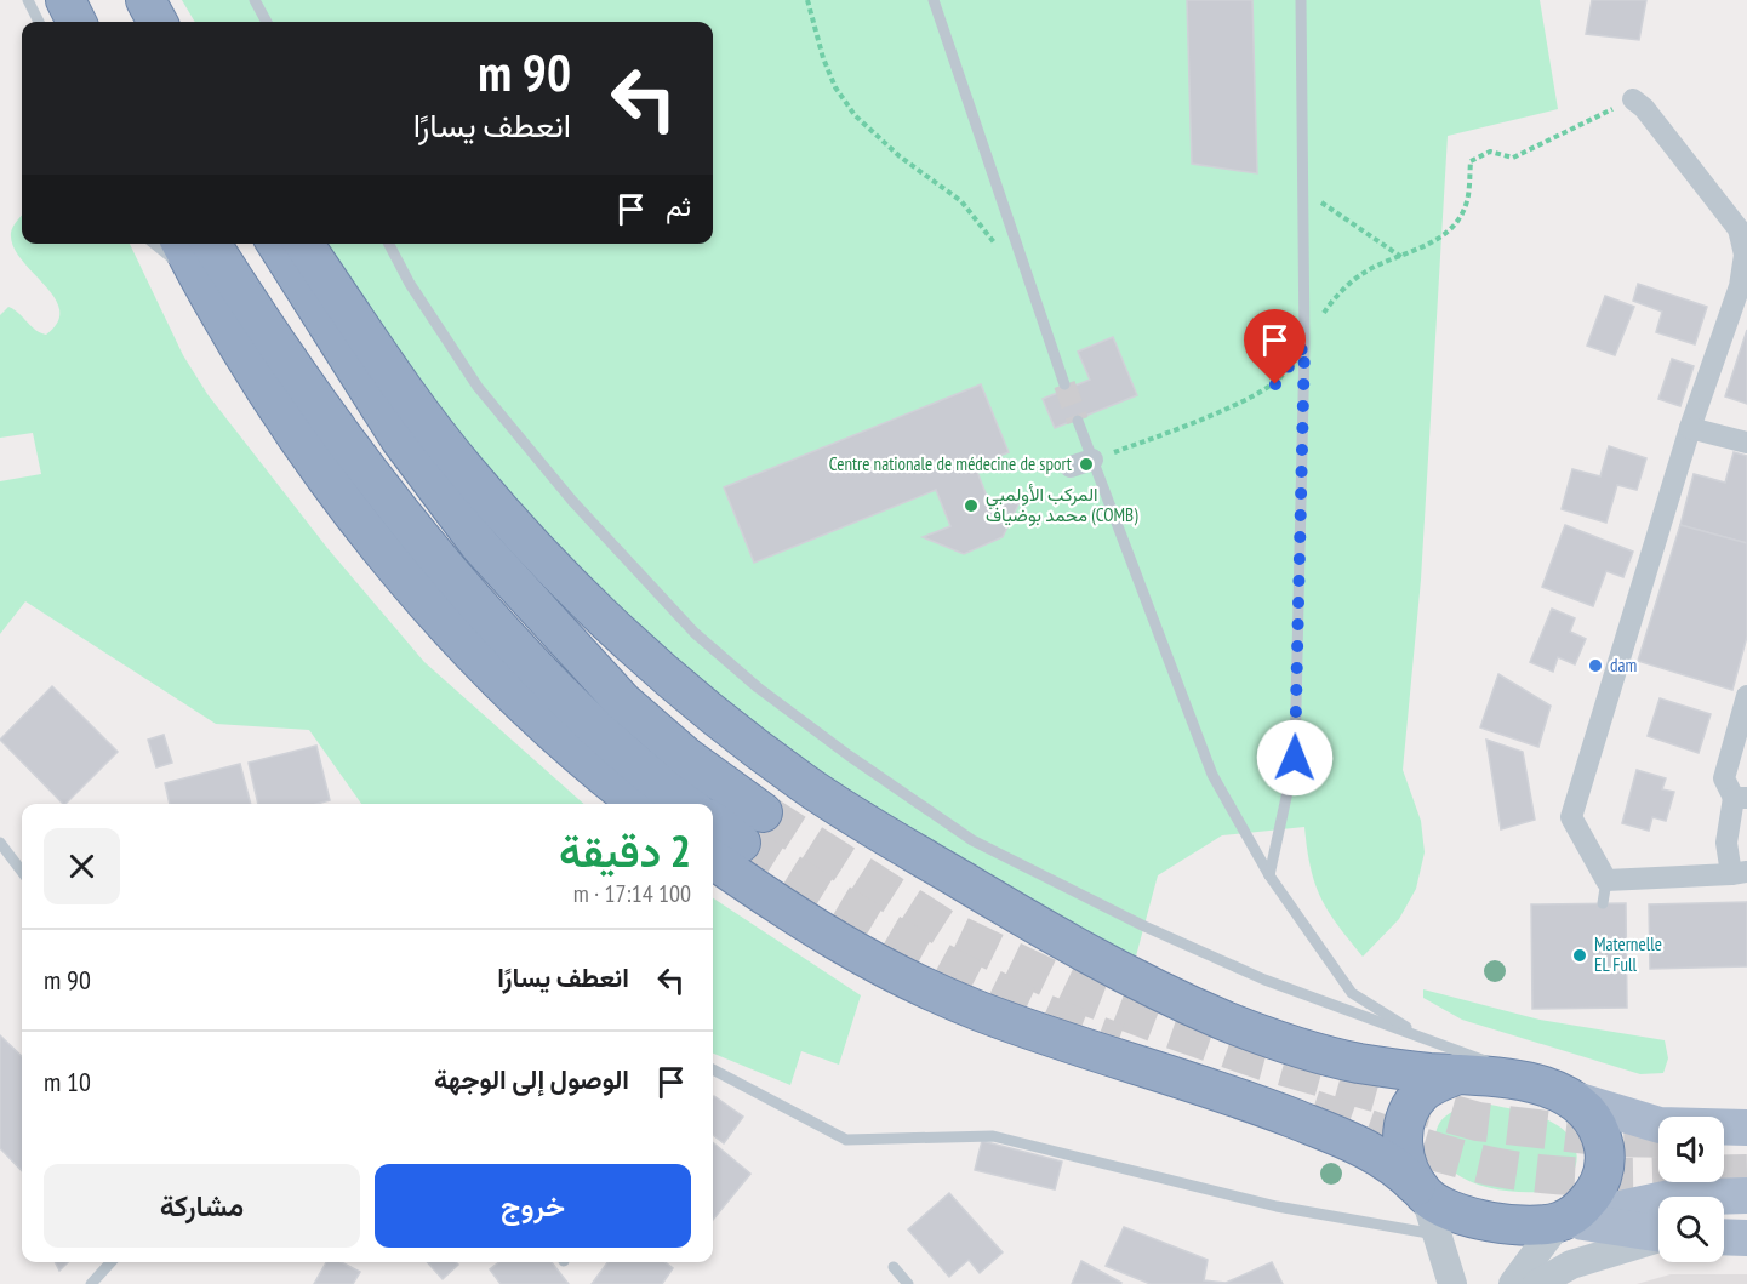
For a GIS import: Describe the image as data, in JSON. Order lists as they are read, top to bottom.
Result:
{
  "places": [
    "Centre nationale de médecine de sport",
    "المركب الأولمبي محمد بوضياف (COMB)",
    "dam",
    "Maternelle EL Full"
  ],
  "page": {
    "turn": ["90 m", "انعطف يسارًا"],
    "then": "ثم",
    "heading": ["2 دقيقة", "100 m · 17:14"],
    "list": [
      {
        "name": "انعطف يسارًا",
        "value": "90 m"
      },
      {
        "name": "الوصول إلى الوجهة",
        "value": "10 m"
      }
    ],
    "buttons": ["خروج", "مشاركة"]
  }
}
